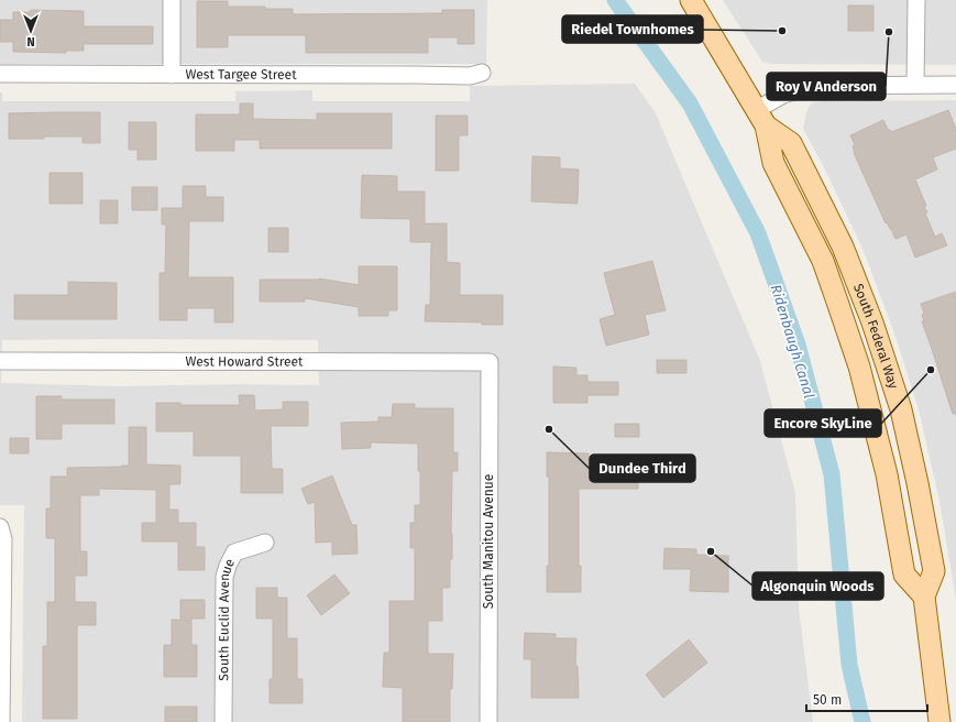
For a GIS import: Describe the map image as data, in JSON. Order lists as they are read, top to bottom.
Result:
{
  "streets": {
    "main road": ["South Federal Way"],
    "street": [
      "West Targee Street",
      "West Howard Street",
      "South Manitou Avenue",
      "South Euclid Avenue"
    ]
  },
  "crossings": [
    ["West Howard Street", "South Manitou Avenue"]
  ],
  "water": ["Ridenbaugh Canal"],
  "places": [
    "Riedel Townhomes",
    "Roy V Anderson",
    "Encore SkyLine",
    "Dundee Third",
    "Algonquin Woods"
  ],
  "scale_bar": "50 m",
  "north": "bottom"
}
